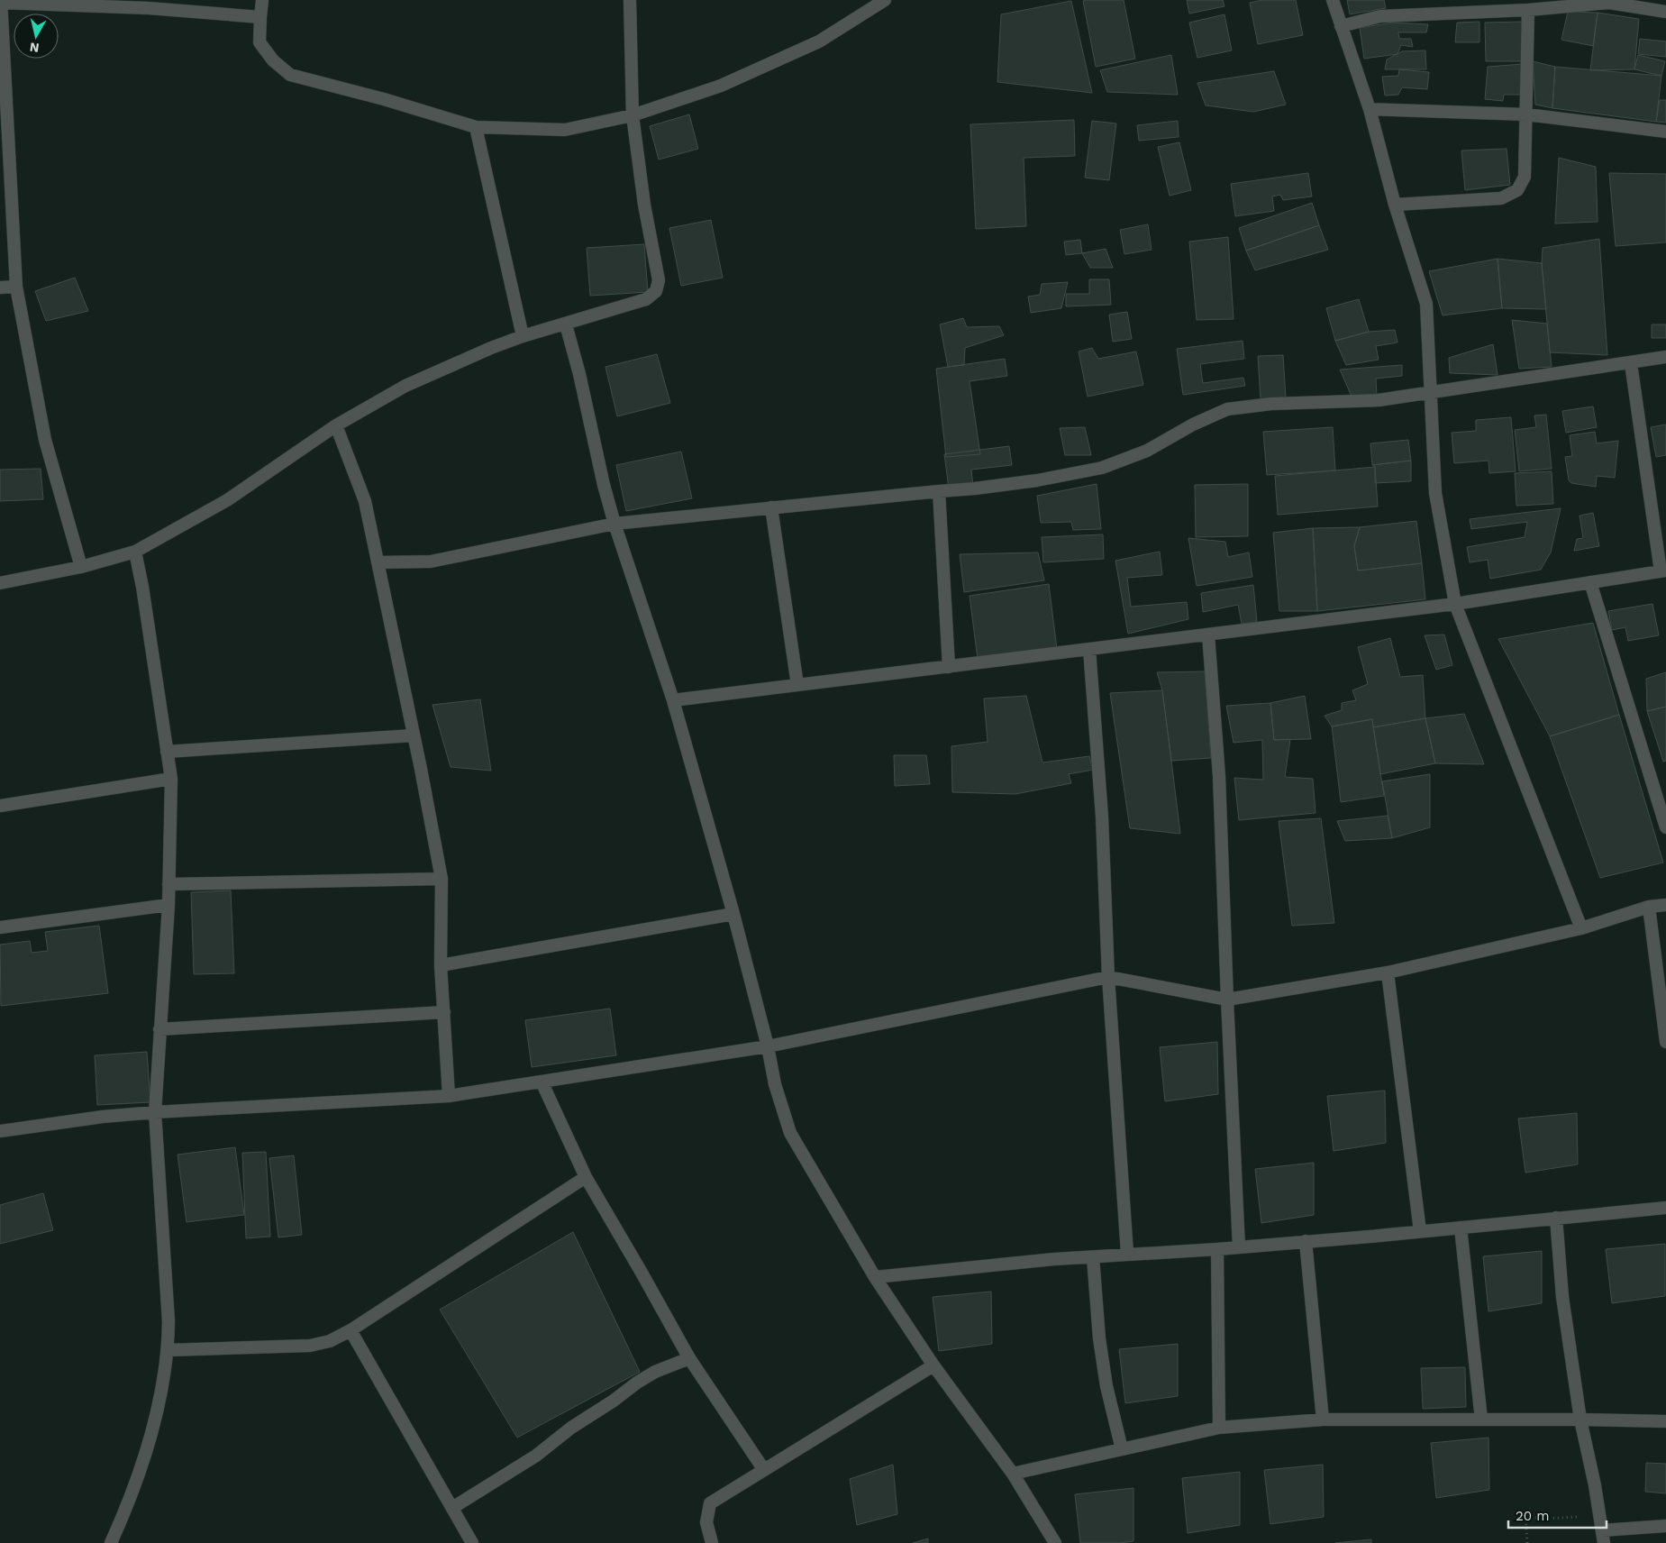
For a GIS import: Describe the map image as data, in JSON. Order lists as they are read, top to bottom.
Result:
{
  "scale_bar": "20 m",
  "north": "bottom"
}
